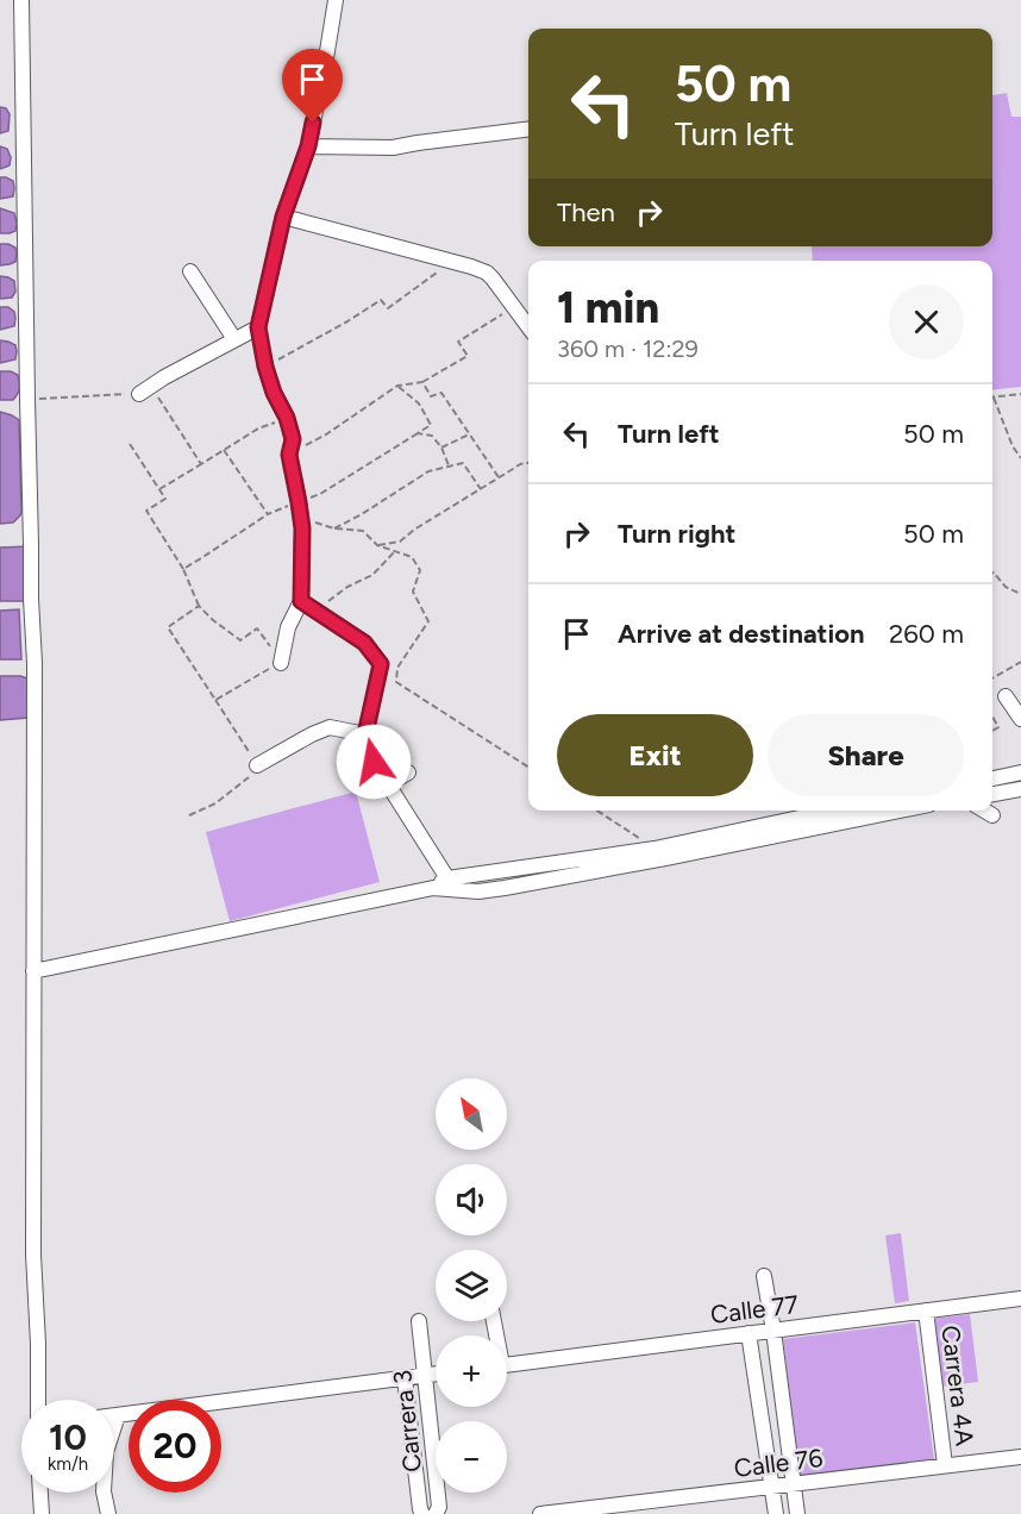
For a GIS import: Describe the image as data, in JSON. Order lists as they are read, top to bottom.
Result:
{
  "streets": {
    "street": [
      "Calle 77",
      "Carrera 4A",
      "Carrera 3",
      "Calle 76"
    ]
  },
  "crossings": [
    ["Calle 77", "Carrera 4A"],
    ["Carrera 4A", "Calle 76"]
  ],
  "north": "top left",
  "page": {
    "turn": ["50 m", "Turn left"],
    "then": "Then",
    "heading": ["1 min", "360 m · 12:29"],
    "list": [
      {
        "name": "Turn left",
        "value": "50 m"
      },
      {
        "name": "Turn right",
        "value": "50 m"
      },
      {
        "name": "Arrive at destination",
        "value": "260 m"
      }
    ],
    "buttons": ["Exit", "Share"],
    "map_buttons": ["+", "−"],
    "speed": "10 km/h",
    "limit": "20"
  }
}
